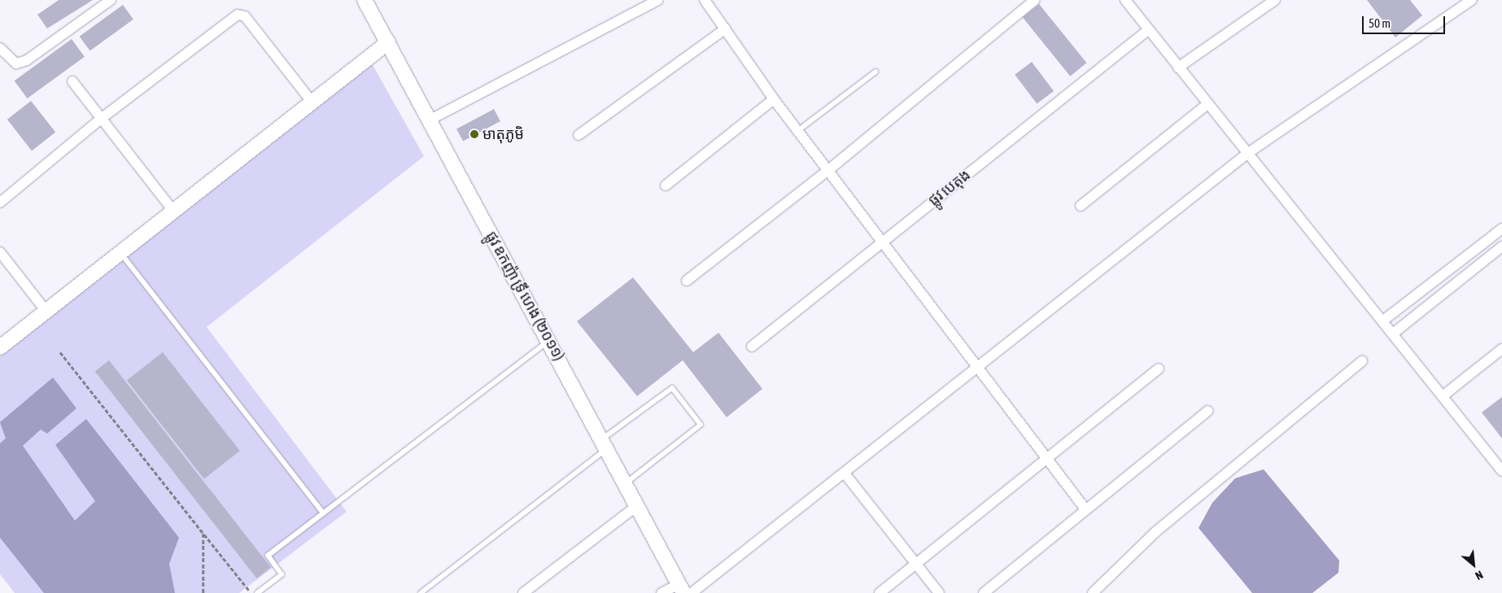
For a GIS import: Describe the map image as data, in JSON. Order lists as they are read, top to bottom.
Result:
{
  "streets": {
    "main road": ["ផ្លូវ ឧកញ៉ា ទ្រី ហេង (២០១១)"],
    "street": ["ផ្លូវ បេតុង"]
  },
  "places": ["មាតុភូមិ"],
  "scale_bar": "50 m",
  "north": "bottom right"
}
